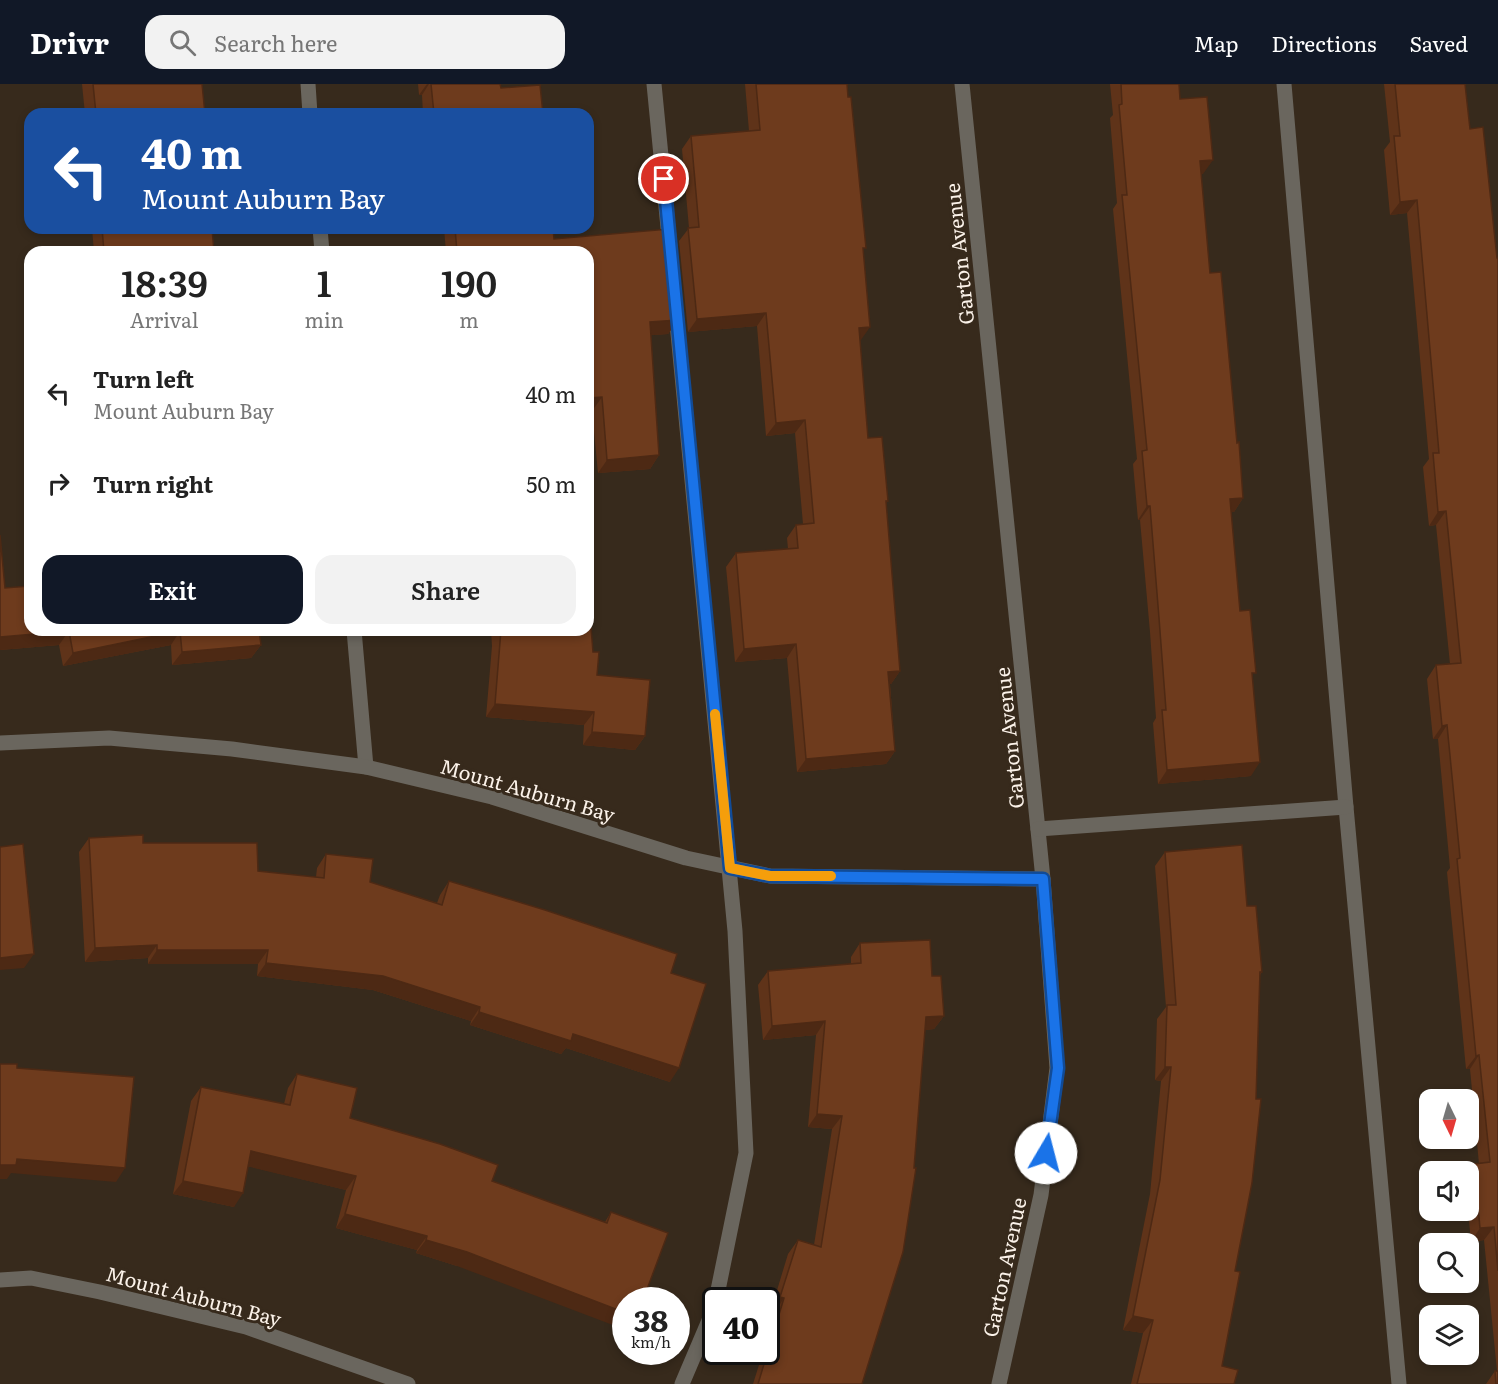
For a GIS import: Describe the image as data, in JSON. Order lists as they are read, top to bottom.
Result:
{
  "streets": {
    "street": ["Garton Avenue", "Mount Auburn Bay"]
  },
  "crossings": [
    ["Garton Avenue", "Mount Auburn Bay"]
  ],
  "north": "bottom",
  "page": {
    "header": "Drivr",
    "search": "Search here",
    "nav": ["Map", "Directions", "Saved"],
    "turn": ["40 m", "Mount Auburn Bay"],
    "eta": [
      "18:39",
      "Arrival",
      "1",
      "min",
      "190",
      "m"
    ],
    "list": [
      {
        "name": "Turn left",
        "note": "Mount Auburn Bay",
        "value": "40 m"
      },
      {
        "name": "Turn right",
        "value": "50 m"
      }
    ],
    "buttons": ["Exit", "Share"],
    "speed": "38 km/h",
    "limit": "40"
  }
}
